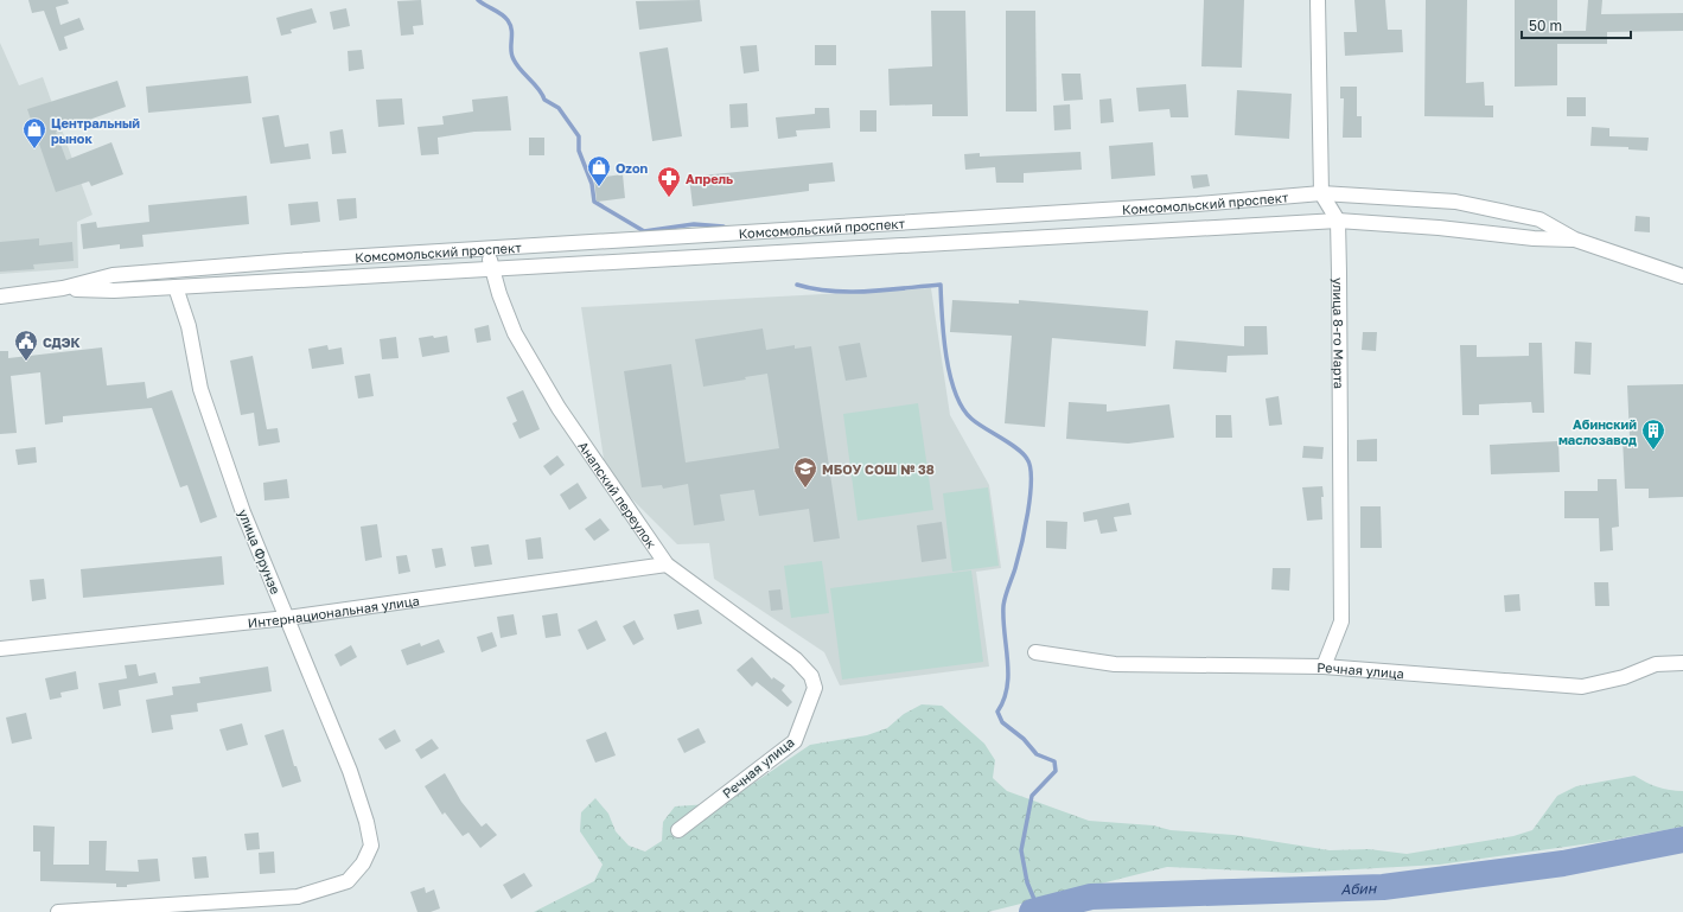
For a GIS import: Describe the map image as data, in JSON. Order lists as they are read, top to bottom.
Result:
{
  "streets": {
    "street": [
      "Комсомольский проспект",
      "улица 8-го Марта",
      "Анапский переулок",
      "улица Фрунзе",
      "Интернациональная улица",
      "Речная улица"
    ]
  },
  "crossings": [
    ["Комсомольский проспект", "улица 8-го Марта"],
    ["Комсомольский проспект", "Анапский переулок"],
    ["Комсомольский проспект", "улица Фрунзе"],
    ["улица 8-го Марта", "Речная улица"],
    ["Анапский переулок", "Интернациональная улица"],
    ["Анапский переулок", "Речная улица"],
    ["улица Фрунзе", "Интернациональная улица"]
  ],
  "water": ["Абин"],
  "places": {
    "shop": ["Центральный рынок", "Ozon"],
    "pharmacy": ["Апрель"],
    "public building": ["СДЭК"],
    "building": ["Абинский маслозавод"],
    "school or university": ["МБОУ СОШ № 38"]
  },
  "scale_bar": "50 m"
}
